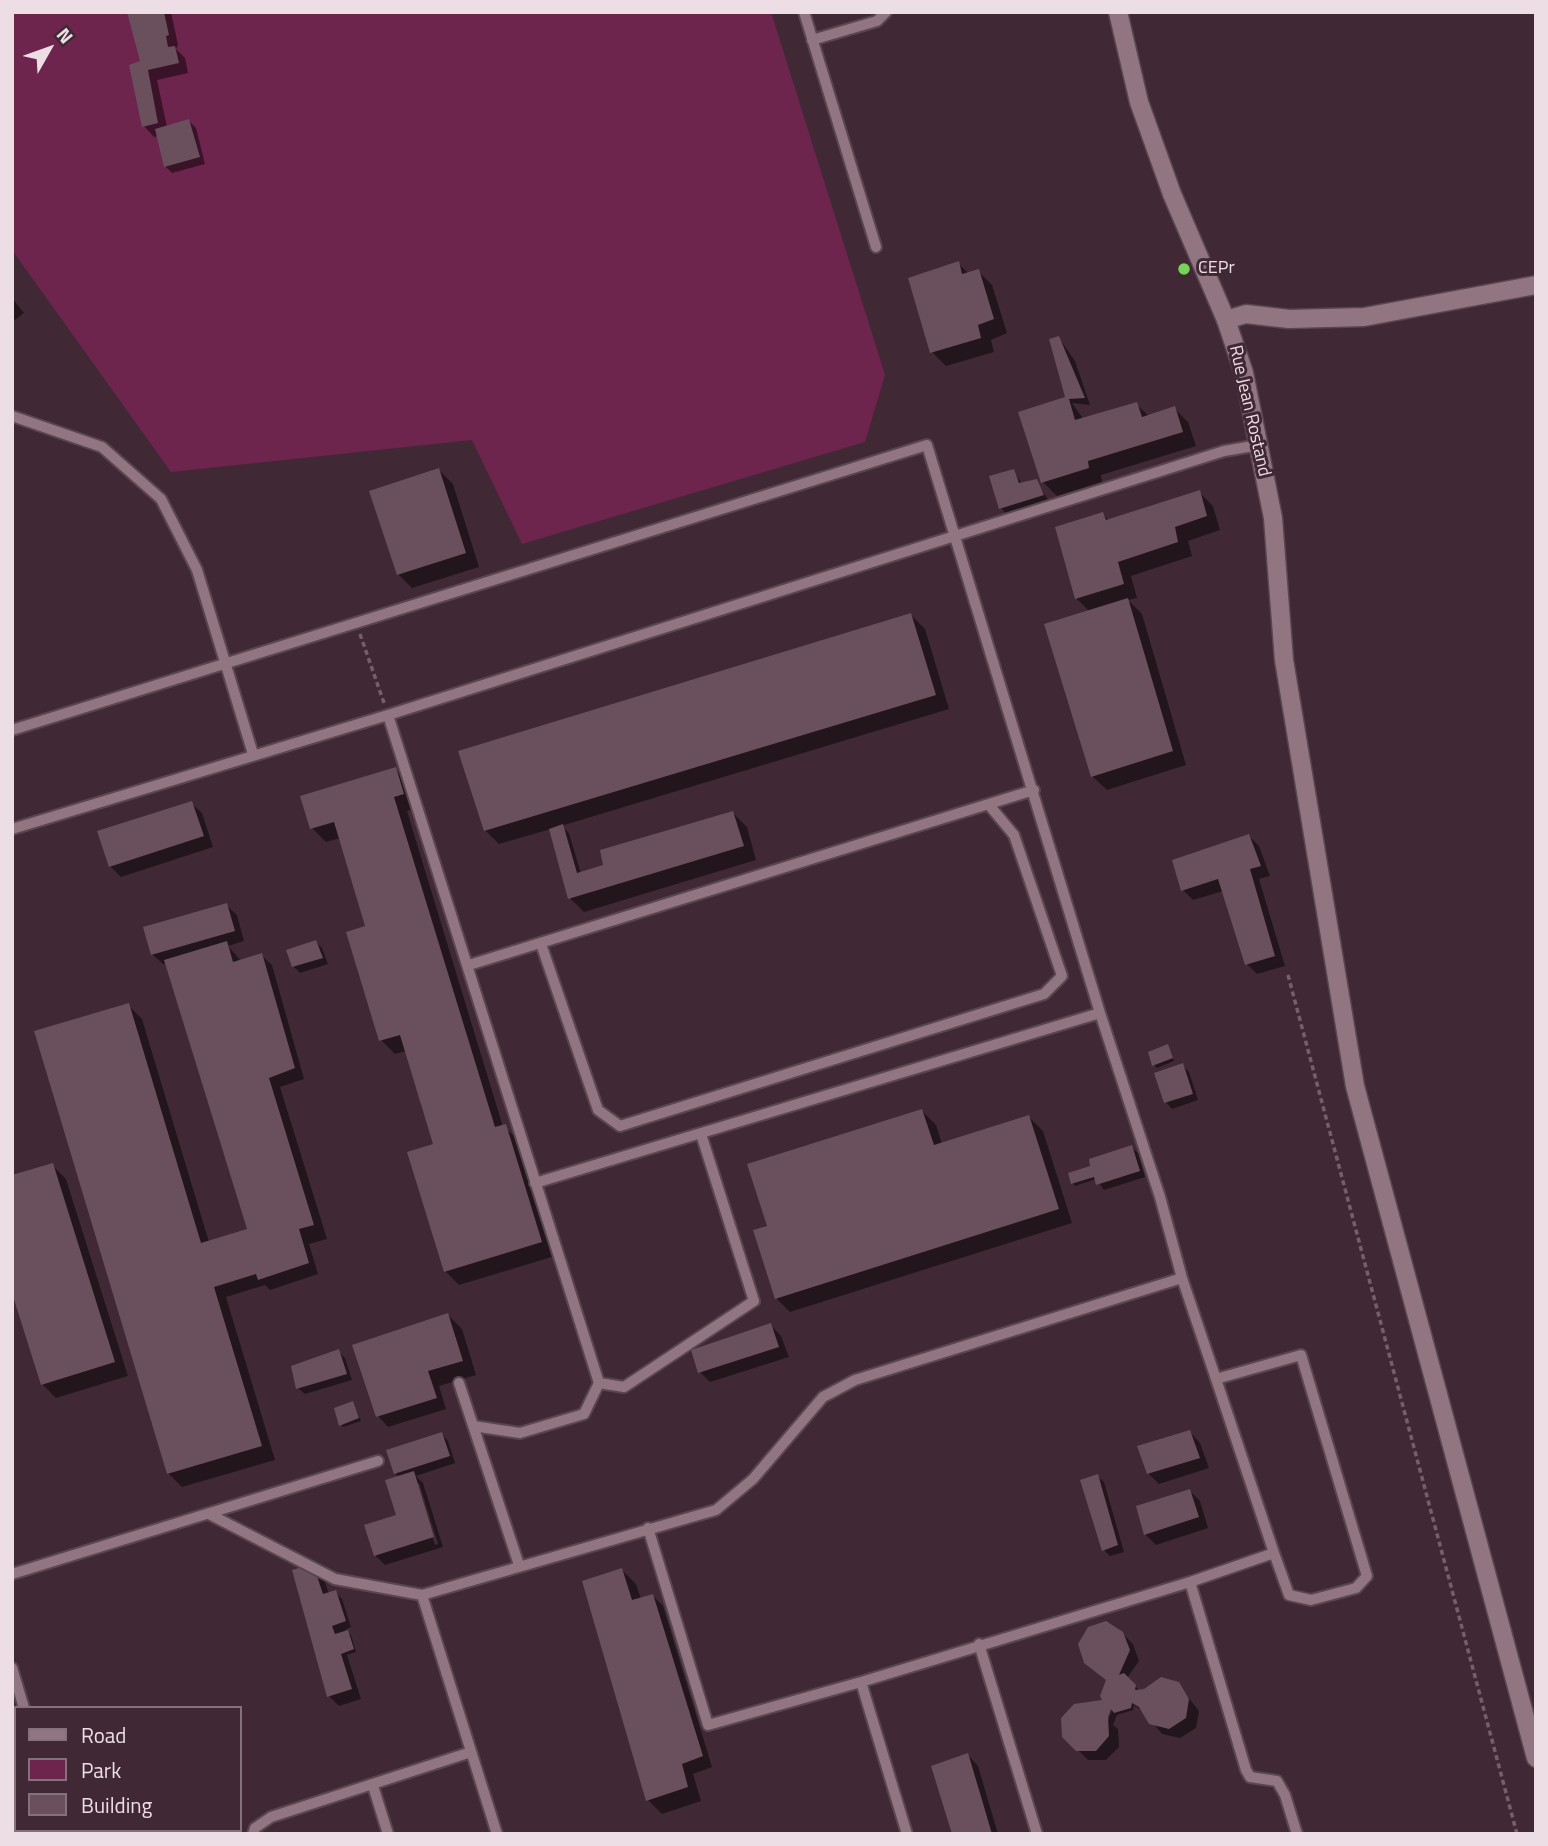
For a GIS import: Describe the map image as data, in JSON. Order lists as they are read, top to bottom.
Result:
{
  "streets": {
    "street": ["Rue Jean Rostand"]
  },
  "places": ["CEPr"],
  "legend": ["Road", "Park", "Building"],
  "north": "top right"
}
